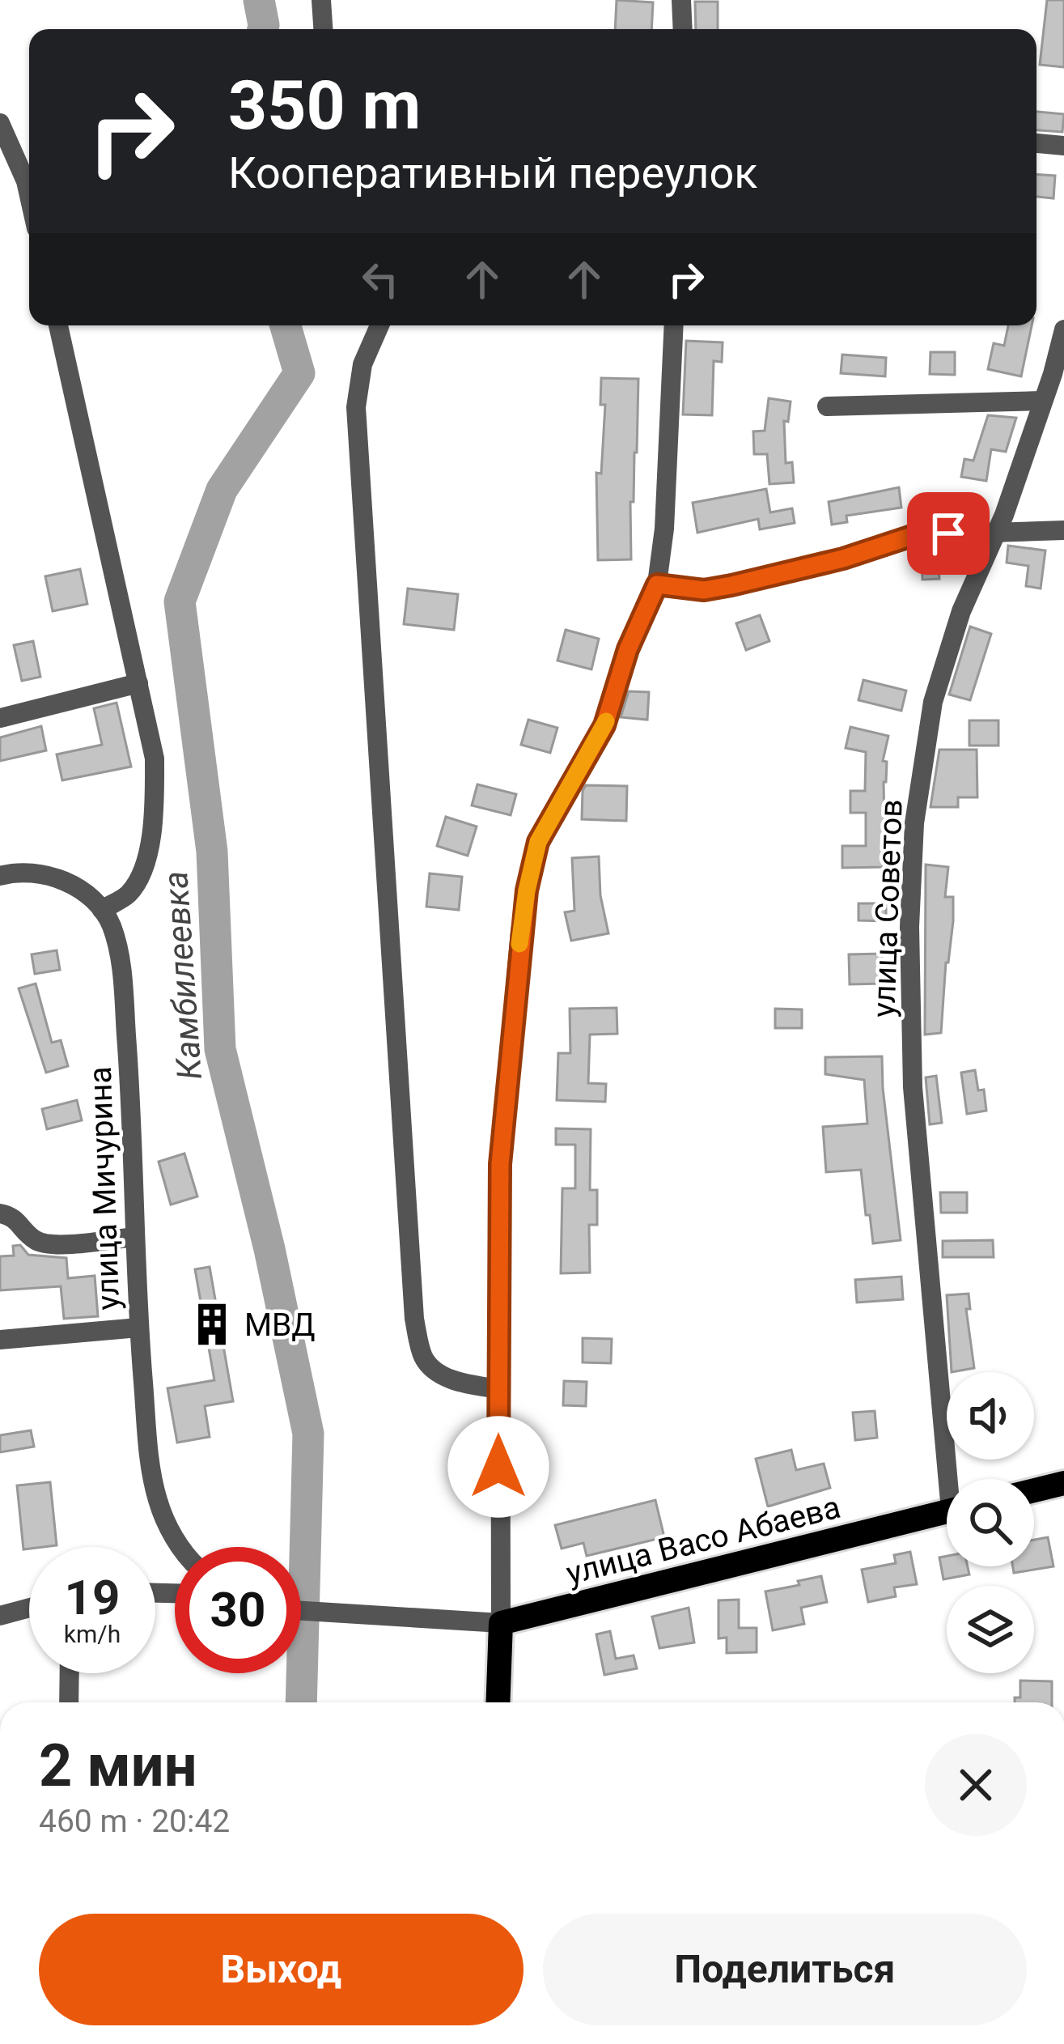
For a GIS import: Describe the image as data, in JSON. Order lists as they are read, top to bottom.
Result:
{
  "streets": {
    "main road": ["улица Васо Абаева"],
    "street": ["улица Советов", "улица Мичурина"]
  },
  "water": ["Камбилеевка"],
  "places": {
    "building": ["МВД"]
  },
  "page": {
    "turn": ["350 m", "Кооперативный переулок"],
    "speed": "19 km/h",
    "limit": "30",
    "heading": ["2 мин", "460 m · 20:42"],
    "buttons": ["Выход", "Поделиться"]
  }
}
